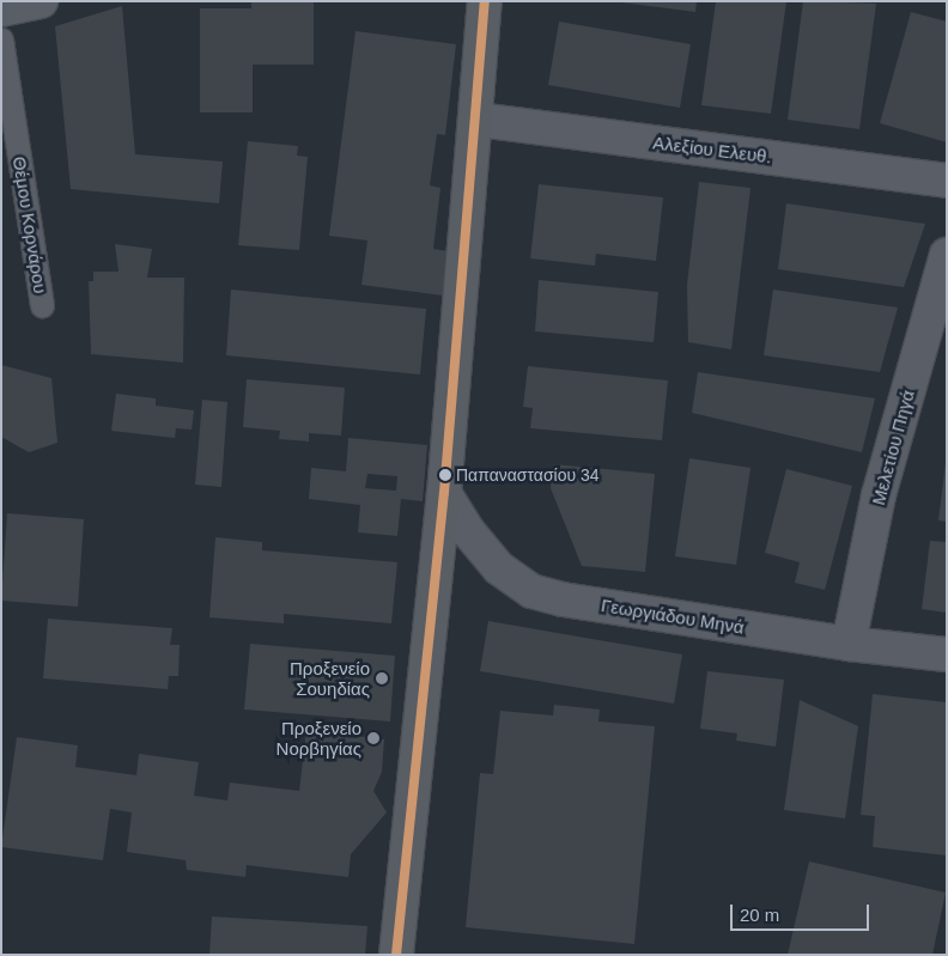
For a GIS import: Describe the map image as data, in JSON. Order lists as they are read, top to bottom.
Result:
{
  "streets": {
    "street": ["Αλεξίου Ελευθ.", "Μελετίου Πηγά", "Γεωργιάδου Μηνά"],
    "lane": ["Θέμου Κορνάρου"]
  },
  "crossings": [
    ["Μελετίου Πηγά", "Γεωργιάδου Μηνά"]
  ],
  "places": ["Παπαναστασίου 34", "Προξενείο Σουηδίας", "Προξενείο Νορβηγίας"],
  "scale_bar": "20 m"
}
